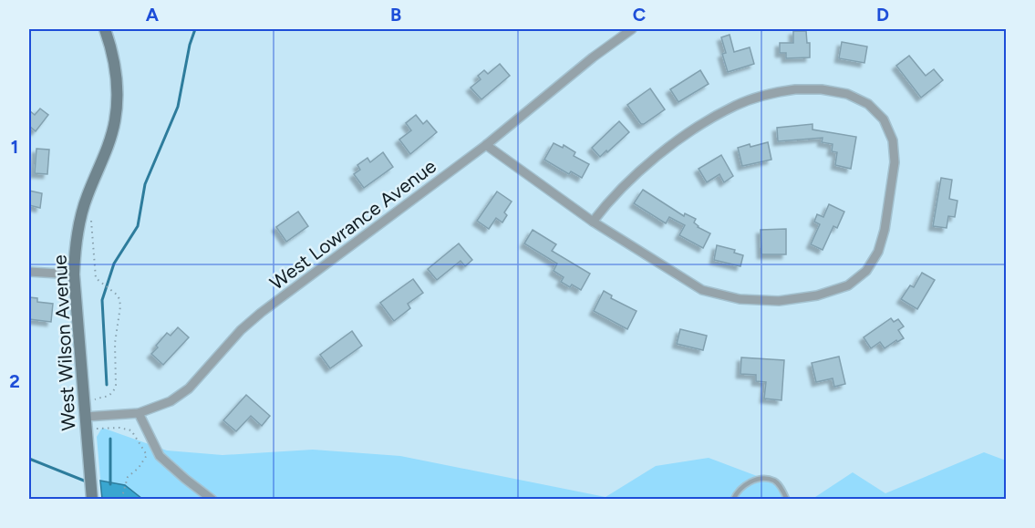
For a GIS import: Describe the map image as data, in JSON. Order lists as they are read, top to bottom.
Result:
{
  "streets": {
    "street": ["West Lowrance Avenue", "West Wilson Avenue"]
  },
  "crossings": [
    ["West Lowrance Avenue", "West Wilson Avenue"]
  ],
  "grid": {
    "columns": [
      "A",
      "B",
      "C",
      "D"
    ],
    "rows": ["1", "2"]
  }
}
